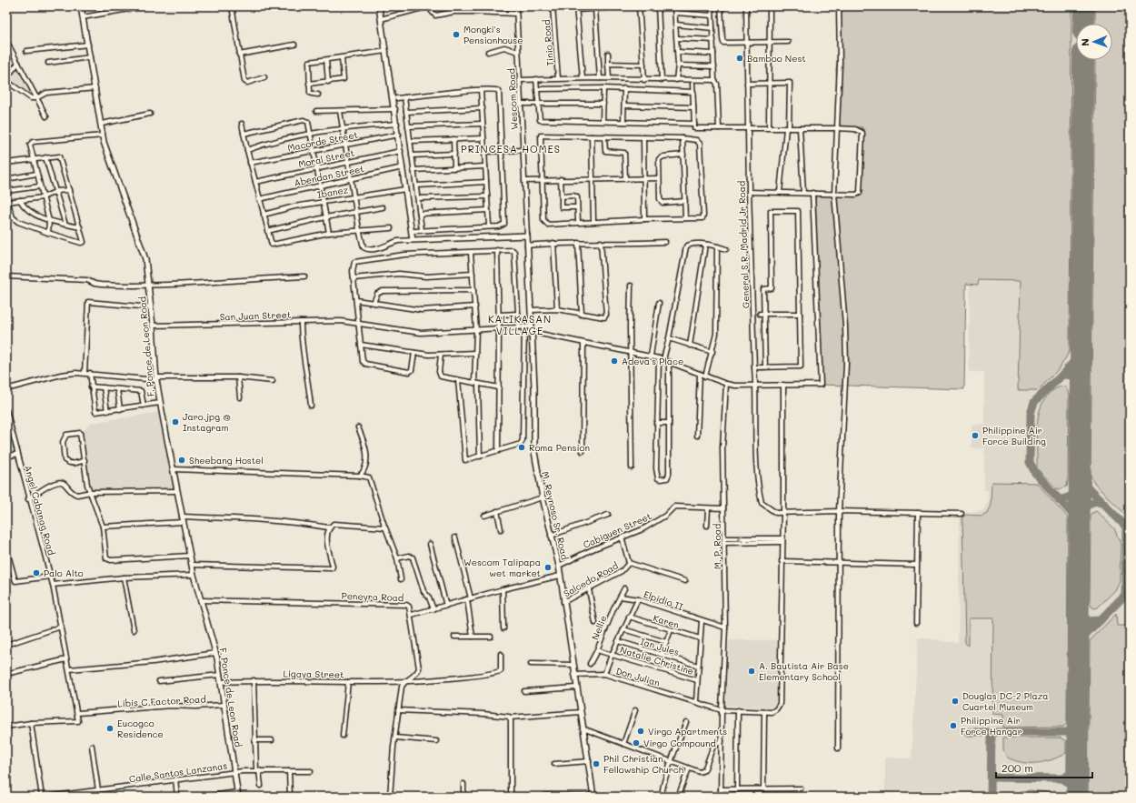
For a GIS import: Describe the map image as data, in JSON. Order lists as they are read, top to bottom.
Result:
{
  "streets": {
    "street": [
      "Tinio Road",
      "Wescom Road",
      "Macorde Street",
      "Moral Street",
      "Abendan Street",
      "Ibanez",
      "General S.R. Madrid Jr Road",
      "San Juan Street",
      "F. Ponce de Leon Road",
      "Angel Cabanag Road",
      "M. Reynoso Sr. Road",
      "Cabiguen Street",
      "M. P. Road",
      "Salcedo Road",
      "Peneyra Road",
      "Elpidio II",
      "Karen",
      "Nellie",
      "Ian Jules",
      "Natalie Christine",
      "Ligaya Street",
      "Don Julian",
      "Libis C Factor Road",
      "Calle Santos Lanzanas"
    ]
  },
  "crossings": [
    ["Wescom Road", "M. Reynoso Sr. Road"],
    ["San Juan Street", "F. Ponce de Leon Road"],
    ["San Juan Street", "M. Reynoso Sr. Road"],
    ["F. Ponce de Leon Road", "Peneyra Road"],
    ["F. Ponce de Leon Road", "Ligaya Street"],
    ["F. Ponce de Leon Road", "Libis C Factor Road"],
    ["F. Ponce de Leon Road", "Calle Santos Lanzanas"],
    ["Angel Cabanag Road", "Libis C Factor Road"],
    ["M. Reynoso Sr. Road", "Cabiguen Street"],
    ["M. Reynoso Sr. Road", "Salcedo Road"],
    ["M. Reynoso Sr. Road", "Don Julian"],
    ["Cabiguen Street", "M. P. Road"],
    ["M. P. Road", "Elpidio II"],
    ["M. P. Road", "Don Julian"],
    ["Elpidio II", "Nellie"],
    ["Nellie", "Natalie Christine"]
  ],
  "districts": ["PRINCESA HOMES", "KALIKASAN VILLAGE"],
  "places": [
    "Mongki's Pensionhouse",
    "Bamboo Nest",
    "Adeva's Place",
    "Jaro.jpg @ Instagram",
    "Philippine Air Force Building",
    "Roma Pension",
    "Sheebang Hostel",
    "Wescom Talipapa wet market",
    "Palo Alto",
    "A. Bautista Air Base Elementary School",
    "Douglas DC-2 Plaza Cuartel Museum",
    "Philippine Air Force Hangar",
    "Eucogco Residence",
    "Virgo Apartments",
    "Virgo Compound",
    "Phil Christian Fellowship Church"
  ],
  "scale_bar": "200 m",
  "north": "left"
}
